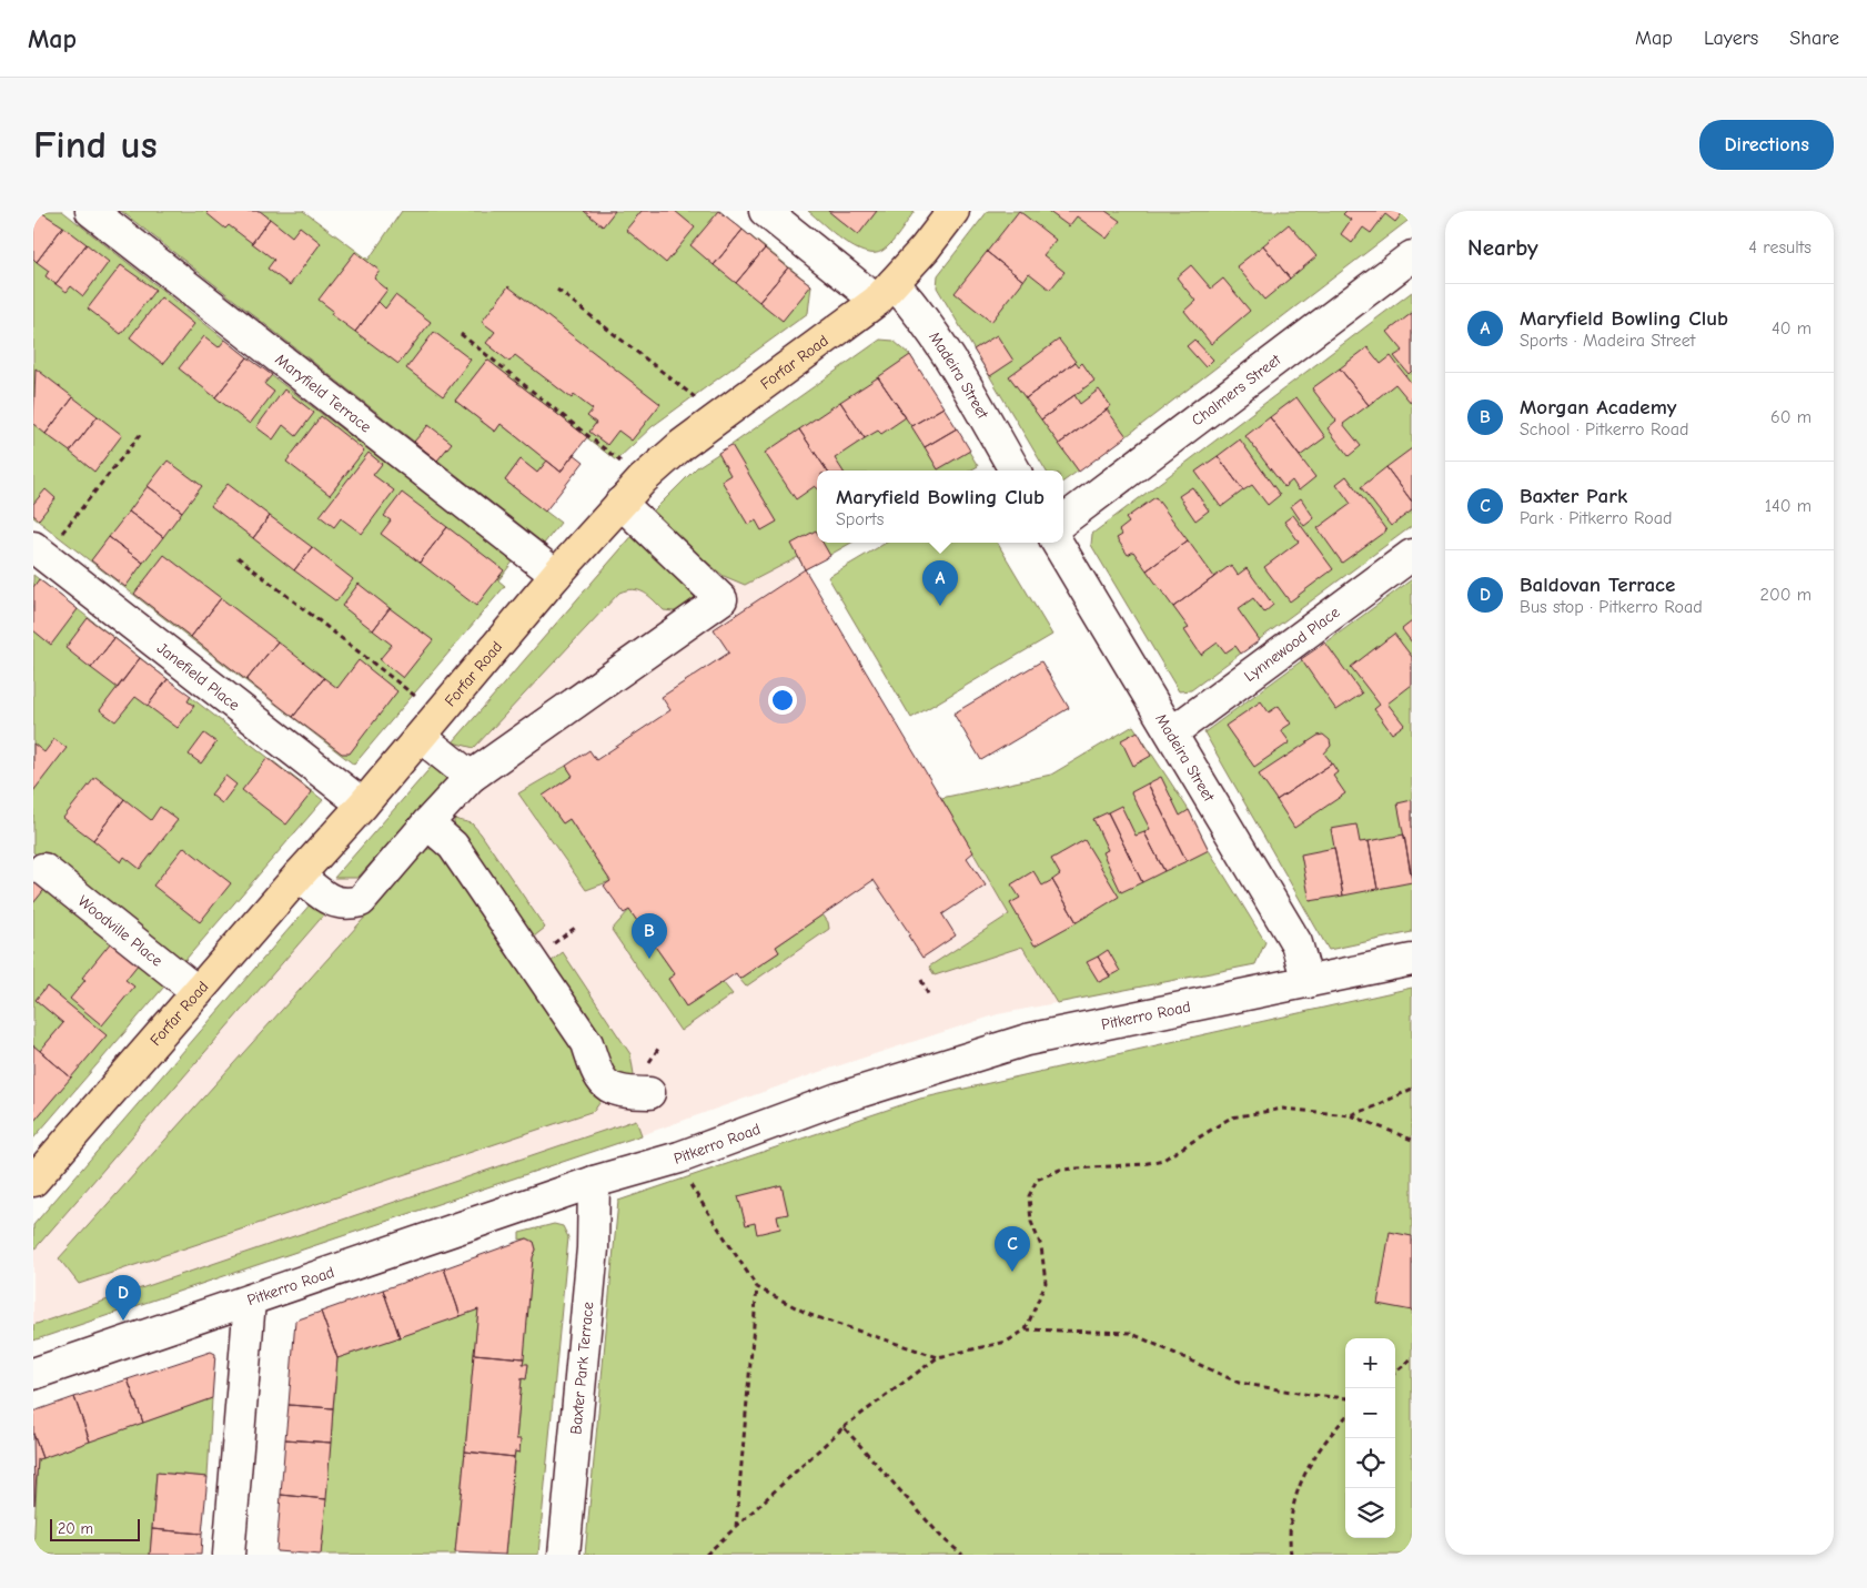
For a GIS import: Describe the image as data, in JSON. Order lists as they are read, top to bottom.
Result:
{
  "streets": {
    "main road": ["Forfar Road"],
    "street": [
      "Madeira Street",
      "Chalmers Street",
      "Maryfield Terrace",
      "Lynnewood Place",
      "Janefield Place",
      "Woodville Place",
      "Pitkerro Road",
      "Baxter Park Terrace"
    ]
  },
  "crossings": [
    ["Forfar Road", "Madeira Street"],
    ["Forfar Road", "Maryfield Terrace"],
    ["Forfar Road", "Janefield Place"],
    ["Forfar Road", "Woodville Place"],
    ["Madeira Street", "Lynnewood Place"],
    ["Madeira Street", "Pitkerro Road"],
    ["Pitkerro Road", "Baxter Park Terrace"]
  ],
  "scale_bar": "20 m",
  "page": {
    "header": "Map",
    "nav": ["Map", "Layers", "Share"],
    "buttons": "Directions",
    "title": "Find us",
    "heading": ["Nearby", "4 results"],
    "list": [
      {
        "mark": "A",
        "name": "Maryfield Bowling Club",
        "note": "Sports · Madeira Street",
        "value": "40 m"
      },
      {
        "mark": "B",
        "name": "Morgan Academy",
        "note": "School · Pitkerro Road",
        "value": "60 m"
      },
      {
        "mark": "C",
        "name": "Baxter Park",
        "note": "Park · Pitkerro Road",
        "value": "140 m"
      },
      {
        "mark": "D",
        "name": "Baldovan Terrace",
        "note": "Bus stop · Pitkerro Road",
        "value": "200 m"
      }
    ],
    "popup": ["Maryfield Bowling Club", "Sports"],
    "pins": [
      "A",
      "B",
      "C",
      "D"
    ],
    "map_buttons": ["+", "−"],
    "scale": "20 m"
  }
}
